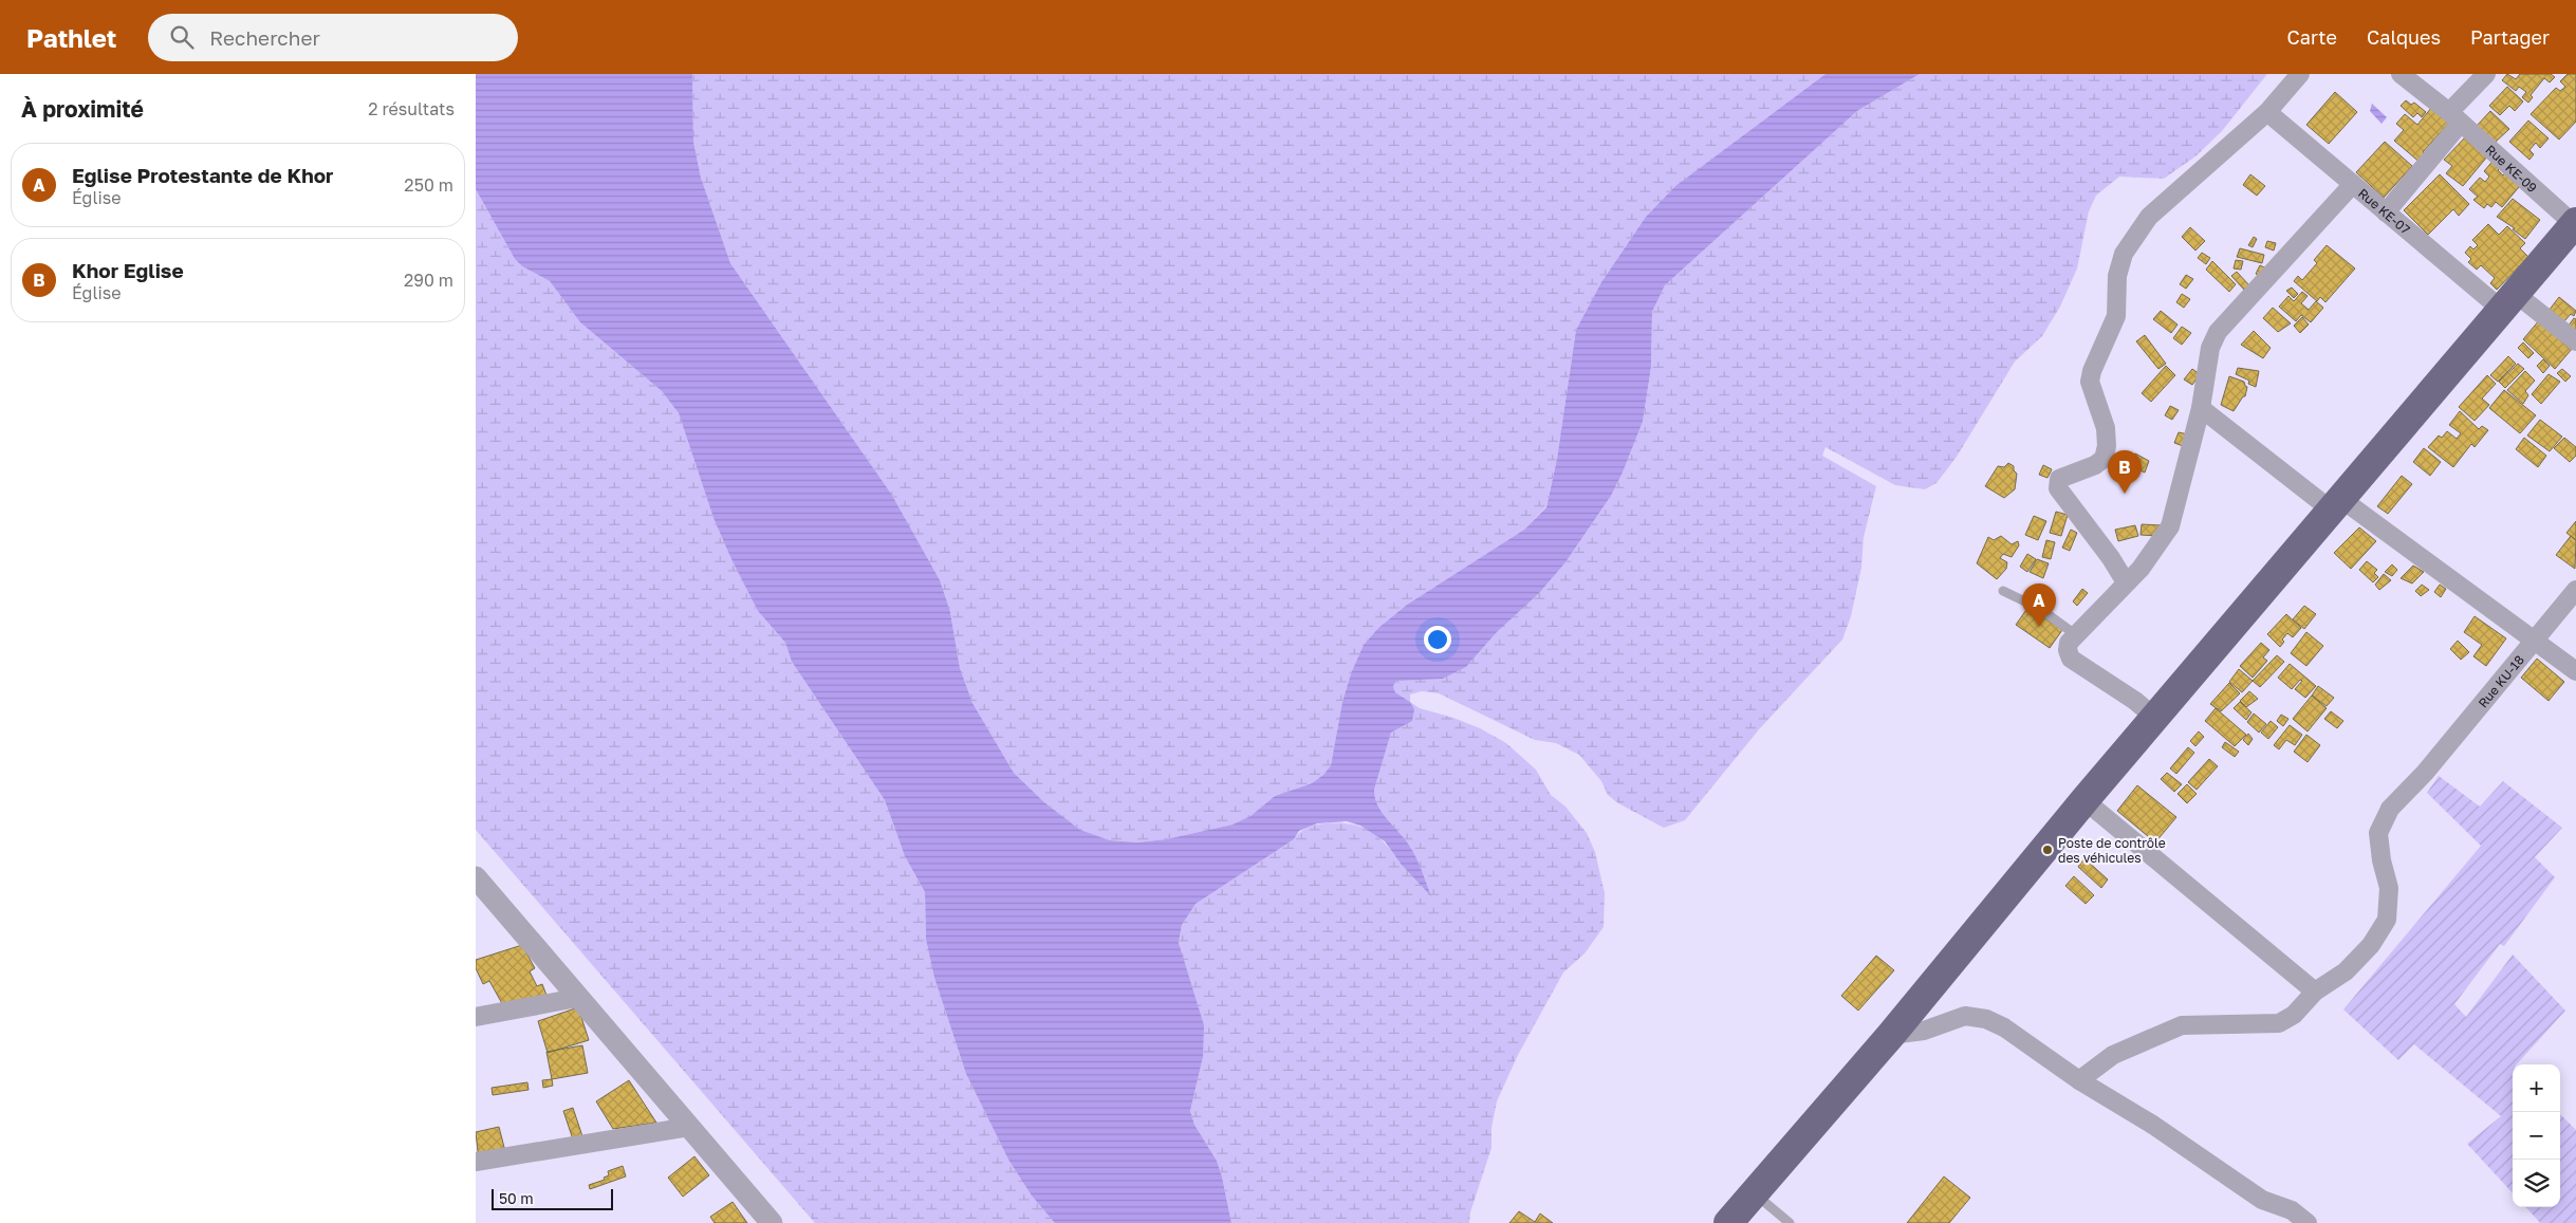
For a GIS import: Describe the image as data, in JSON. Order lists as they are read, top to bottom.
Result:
{
  "streets": {
    "street": ["Rue KE-09", "Rue KE-07", "Rue KU-18"]
  },
  "places": ["Poste de contrôle des véhicules"],
  "scale_bar": "50 m",
  "page": {
    "header": "Pathlet",
    "search": "Rechercher",
    "nav": ["Carte", "Calques", "Partager"],
    "heading": ["À proximité", "2 résultats"],
    "list": [
      {
        "mark": "A",
        "name": "Eglise Protestante de Khor",
        "note": "Église",
        "value": "250 m"
      },
      {
        "mark": "B",
        "name": "Khor Eglise",
        "note": "Église",
        "value": "290 m"
      }
    ],
    "pins": ["B", "A"],
    "map_buttons": ["+", "−"],
    "scale": "50 m"
  }
}
